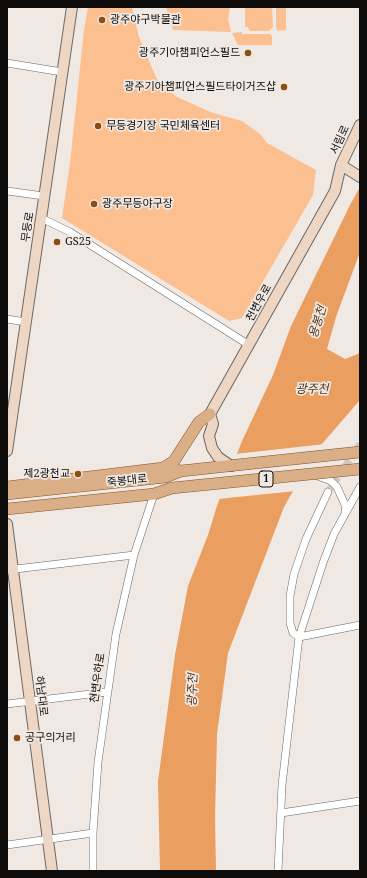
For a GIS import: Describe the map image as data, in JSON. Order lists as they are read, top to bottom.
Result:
{
  "streets": {
    "main road": ["1", "죽봉대로"],
    "street": [
      "서림로",
      "무등로",
      "천변우로",
      "천변우하로",
      "하남대로"
    ]
  },
  "crossings": [
    ["서림로", "천변우로"],
    ["천변우로", "죽봉대로"],
    ["1", "죽봉대로"]
  ],
  "water": ["용봉천", "광주천"],
  "places": [
    "광주야구박물관",
    "광주기아챔피언스필드",
    "광주기아챔피언스필드타이거즈샵",
    "무등경기장 국민체육센터",
    "광주무등야구장",
    "GS25",
    "제2광천교",
    "공구의거리"
  ]
}
